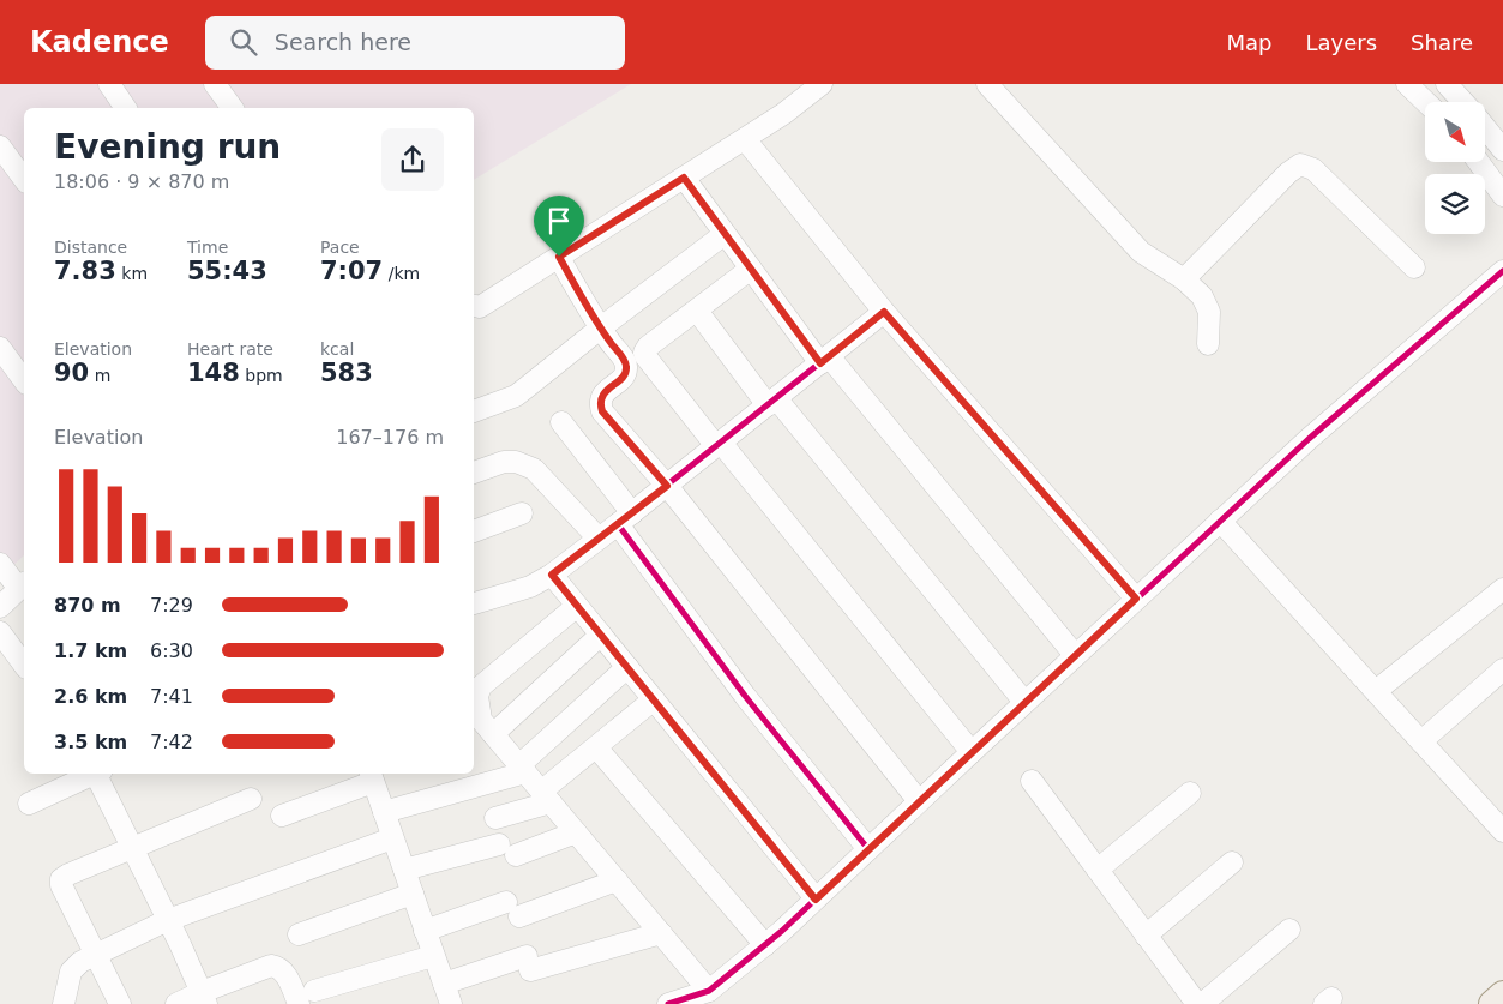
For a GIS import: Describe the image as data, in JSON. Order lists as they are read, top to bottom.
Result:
{
  "north": "bottom right",
  "page": {
    "header": "Kadence",
    "search": "Search here",
    "nav": ["Map", "Layers", "Share"],
    "heading": ["Evening run", "18:06 · 9 × 870 m"],
    "stats": [
      ["Distance", "7.83 km"],
      ["Time", "55:43"],
      ["Pace", "7:07 /km"],
      ["Elevation", "90 m"],
      ["Heart rate", "148 bpm"],
      ["kcal", "583"]
    ],
    "chart": ["Elevation", "167–176 m"],
    "list": [
      {
        "name": "870 m",
        "note": "7:29"
      },
      {
        "name": "1.7 km",
        "note": "6:30"
      },
      {
        "name": "2.6 km",
        "note": "7:41"
      },
      {
        "name": "3.5 km",
        "note": "7:42"
      }
    ]
  }
}
